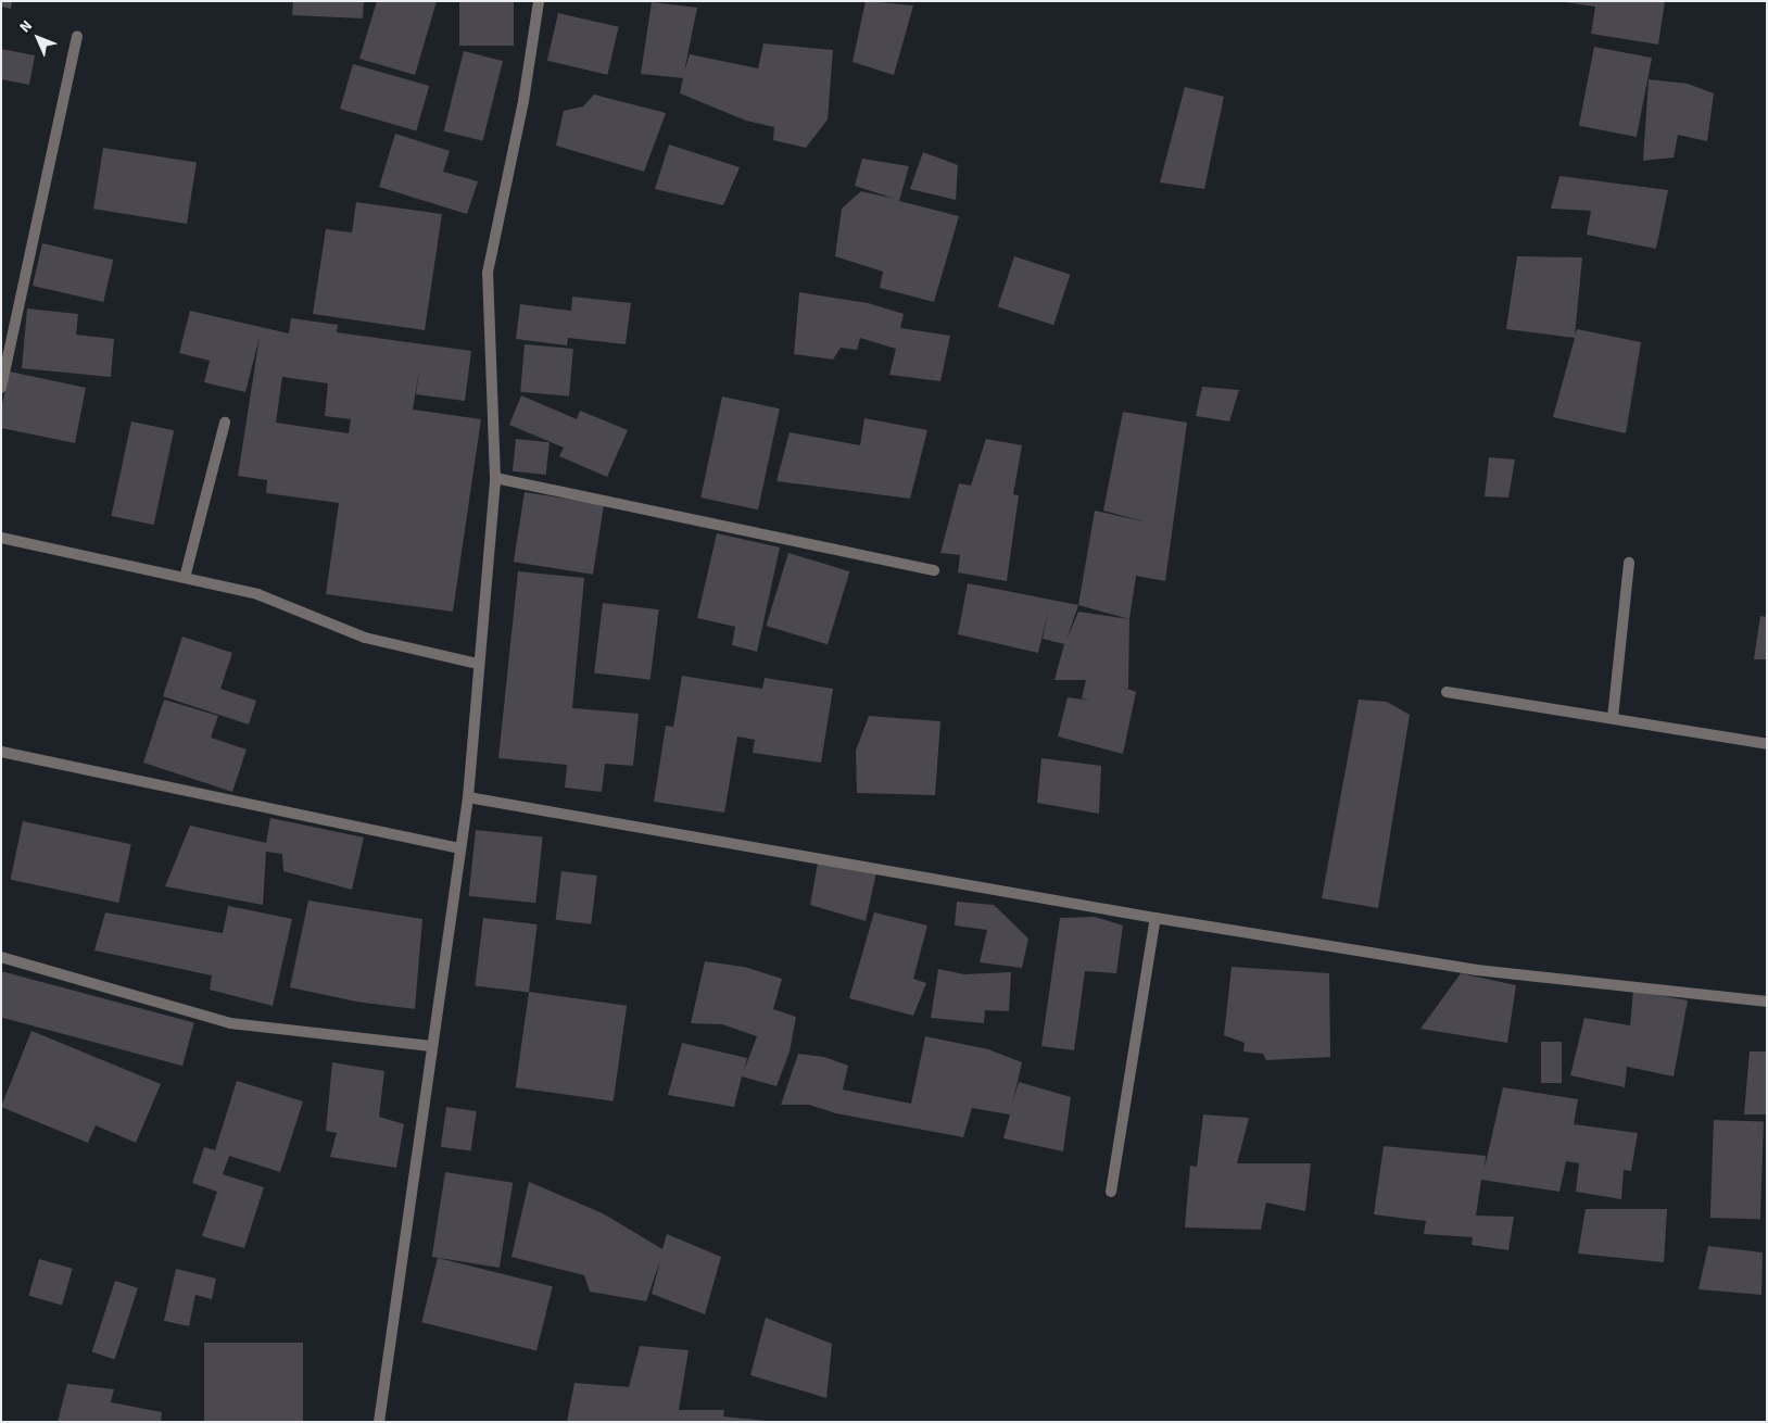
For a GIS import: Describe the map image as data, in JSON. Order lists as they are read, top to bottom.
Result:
{
  "north": "top left"
}
